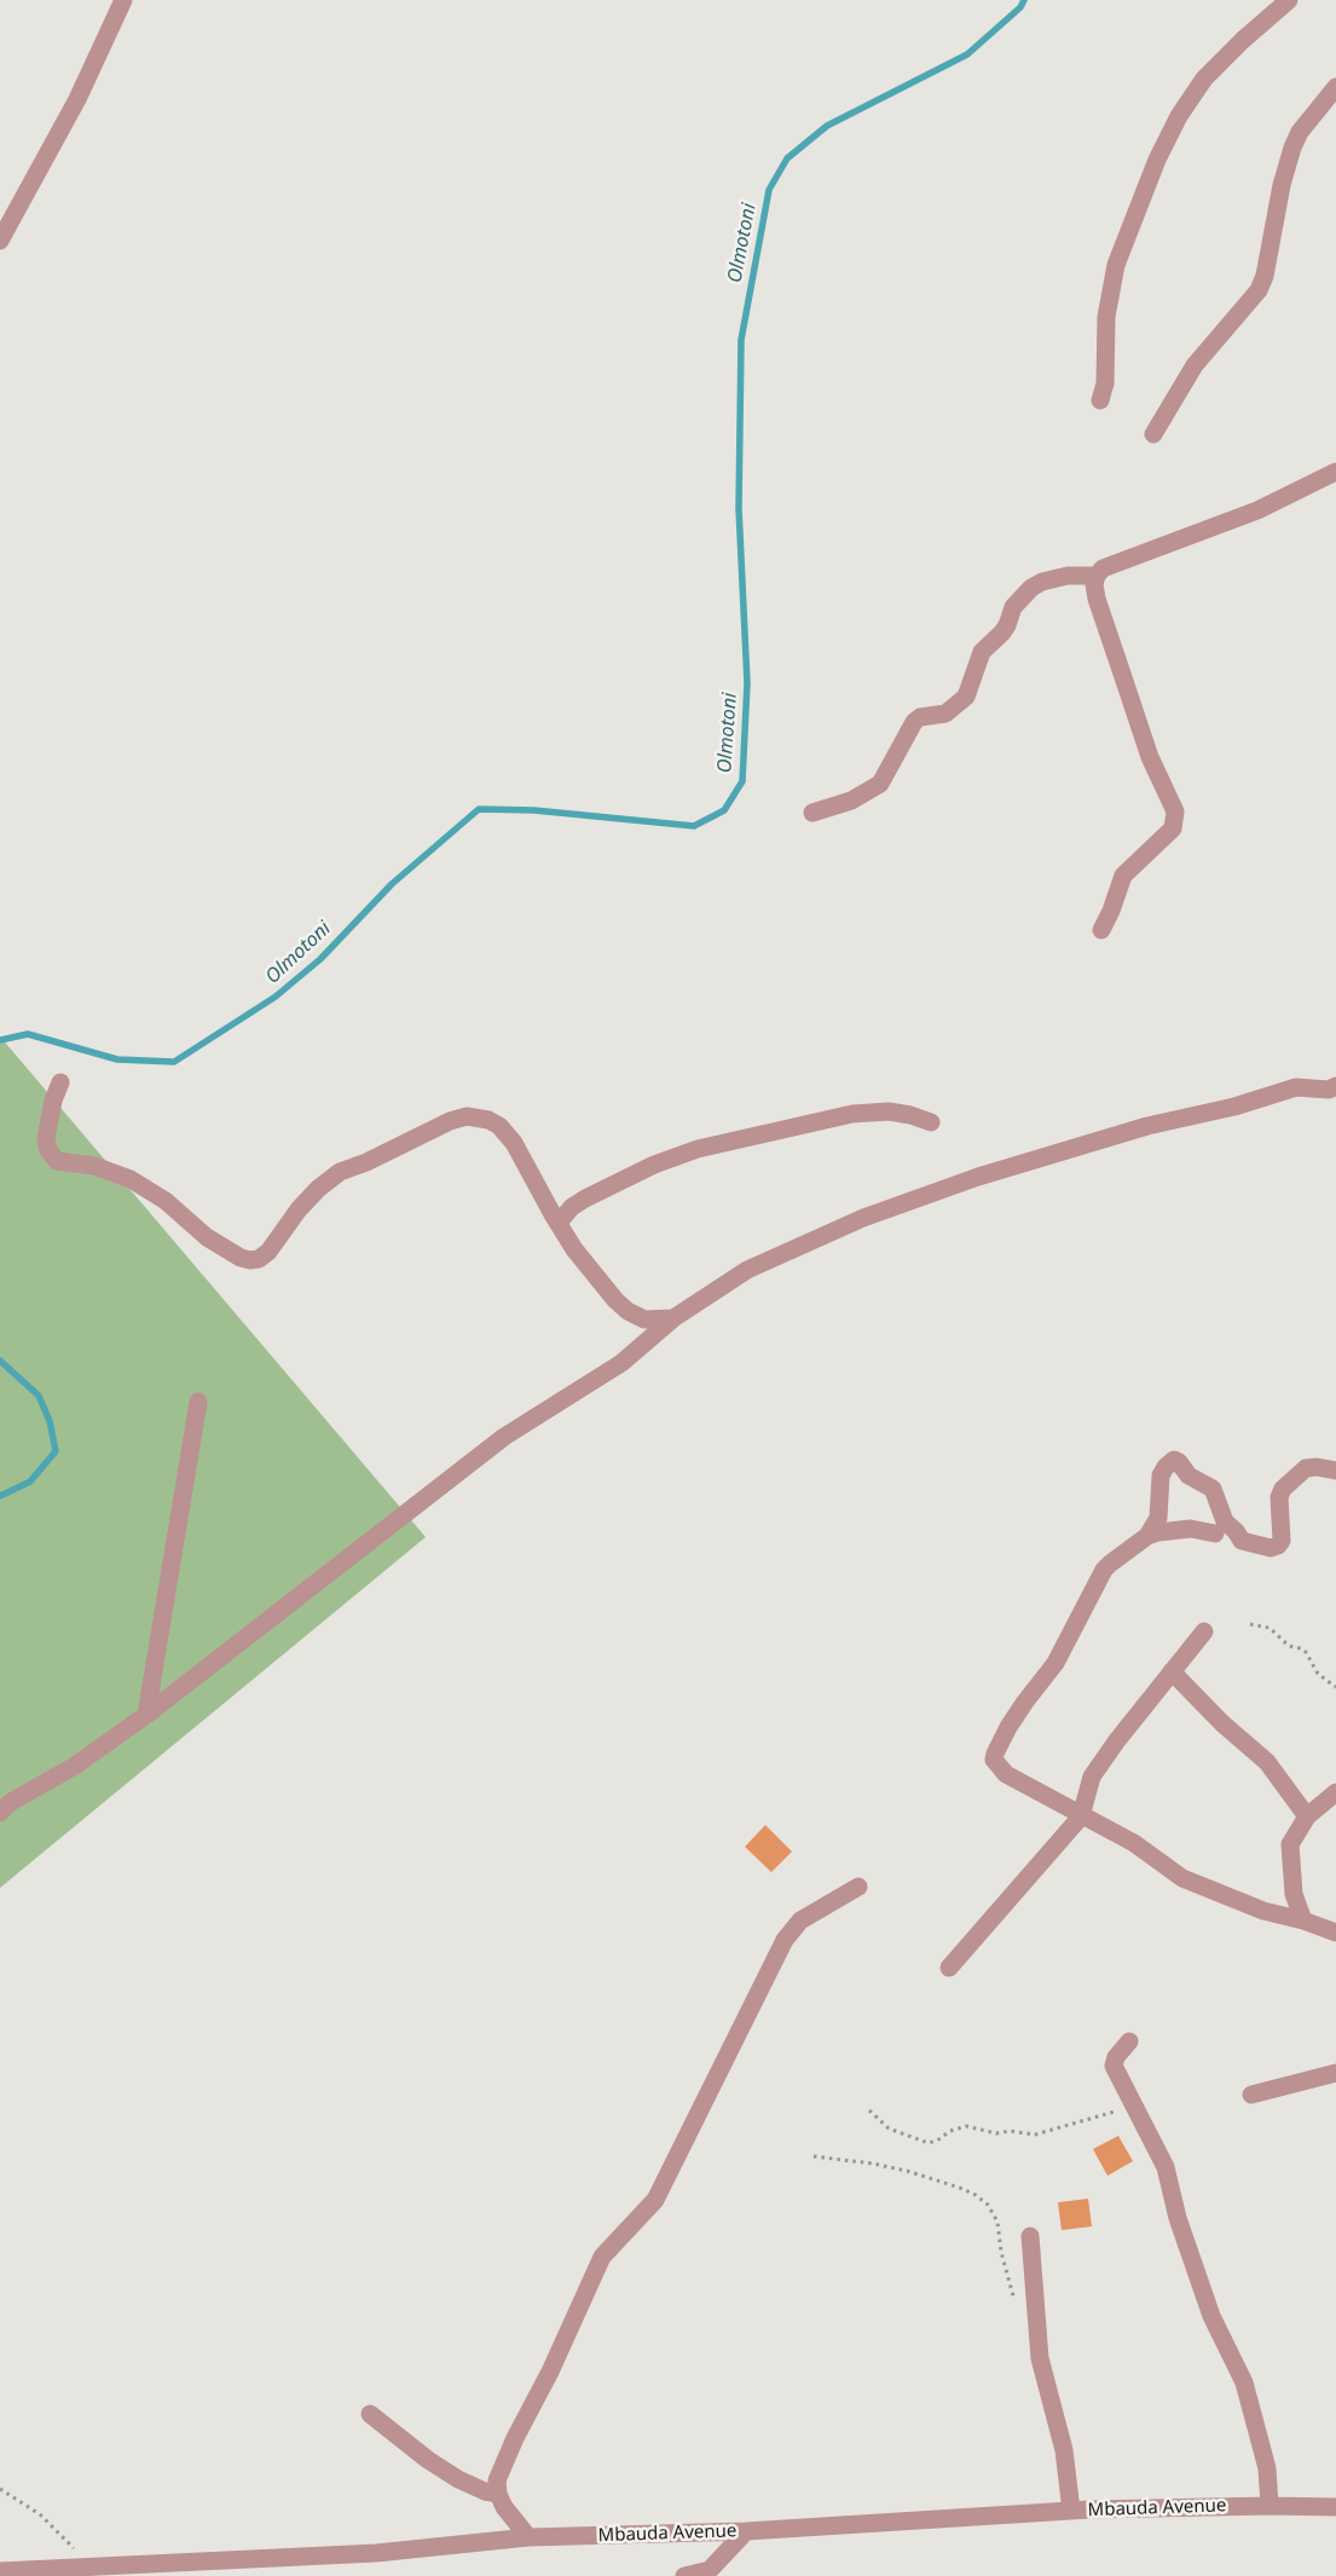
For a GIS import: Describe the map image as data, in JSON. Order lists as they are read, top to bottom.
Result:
{
  "streets": {
    "street": ["Mbauda Avenue"]
  },
  "water": ["Olmotoni"]
}
